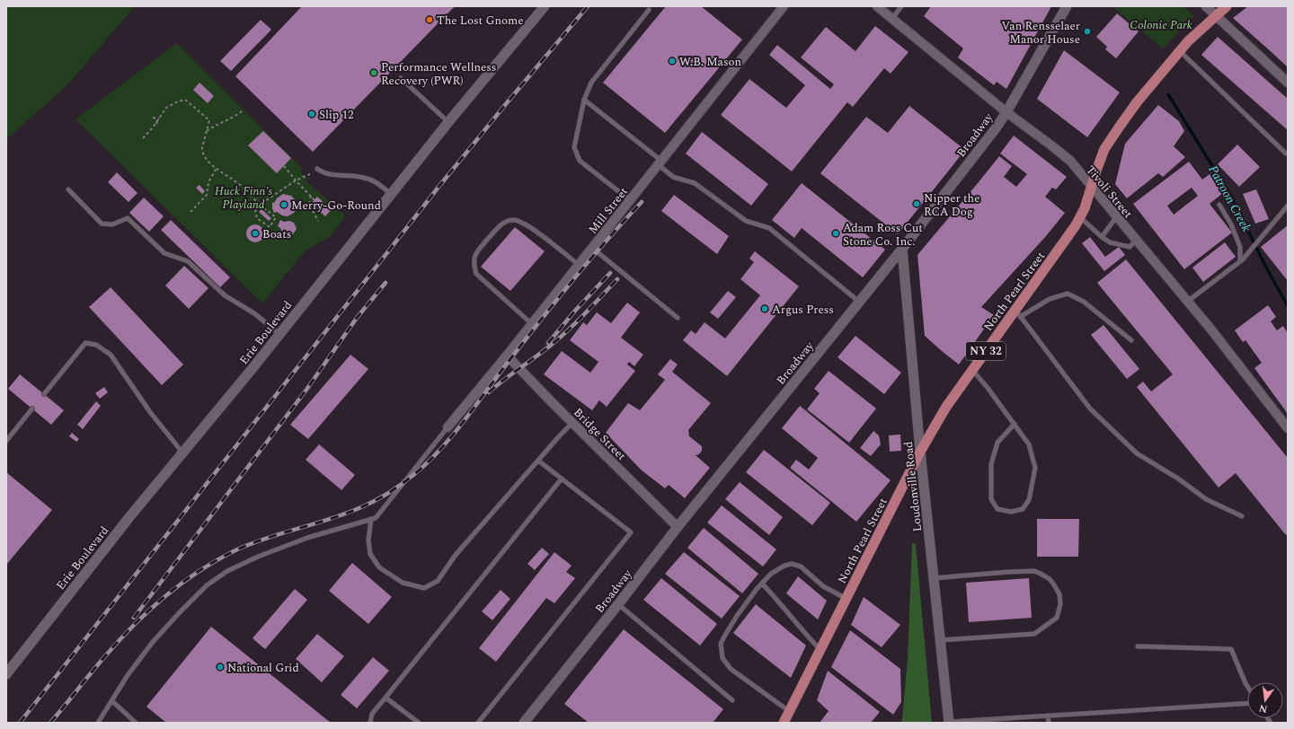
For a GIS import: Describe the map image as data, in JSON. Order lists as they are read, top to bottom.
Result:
{
  "streets": {
    "main road": ["North Pearl Street", "NY 32"],
    "street": [
      "Broadway",
      "Tivoli Street",
      "Mill Street",
      "Erie Boulevard",
      "Bridge Street",
      "Loudonville Road"
    ]
  },
  "crossings": [
    ["Broadway", "Tivoli Street"],
    ["Broadway", "Bridge Street"],
    ["Broadway", "Loudonville Road"],
    ["Tivoli Street", "North Pearl Street"],
    ["Mill Street", "Bridge Street"],
    ["North Pearl Street", "Loudonville Road"]
  ],
  "water": ["Patroon Creek"],
  "parks": ["Colonie Park", "Huck Finn's Playland"],
  "places": [
    "The Lost Gnome",
    "Van Rensselaer Manor House",
    "W.B. Mason",
    "Performance Wellness Recovery (PWR)",
    "Slip 12",
    "Nipper the RCA Dog",
    "Merry-Go-Round",
    "Boats",
    "Adam Ross Cut Stone Co. Inc.",
    "Argus Press",
    "National Grid"
  ],
  "north": "bottom"
}
